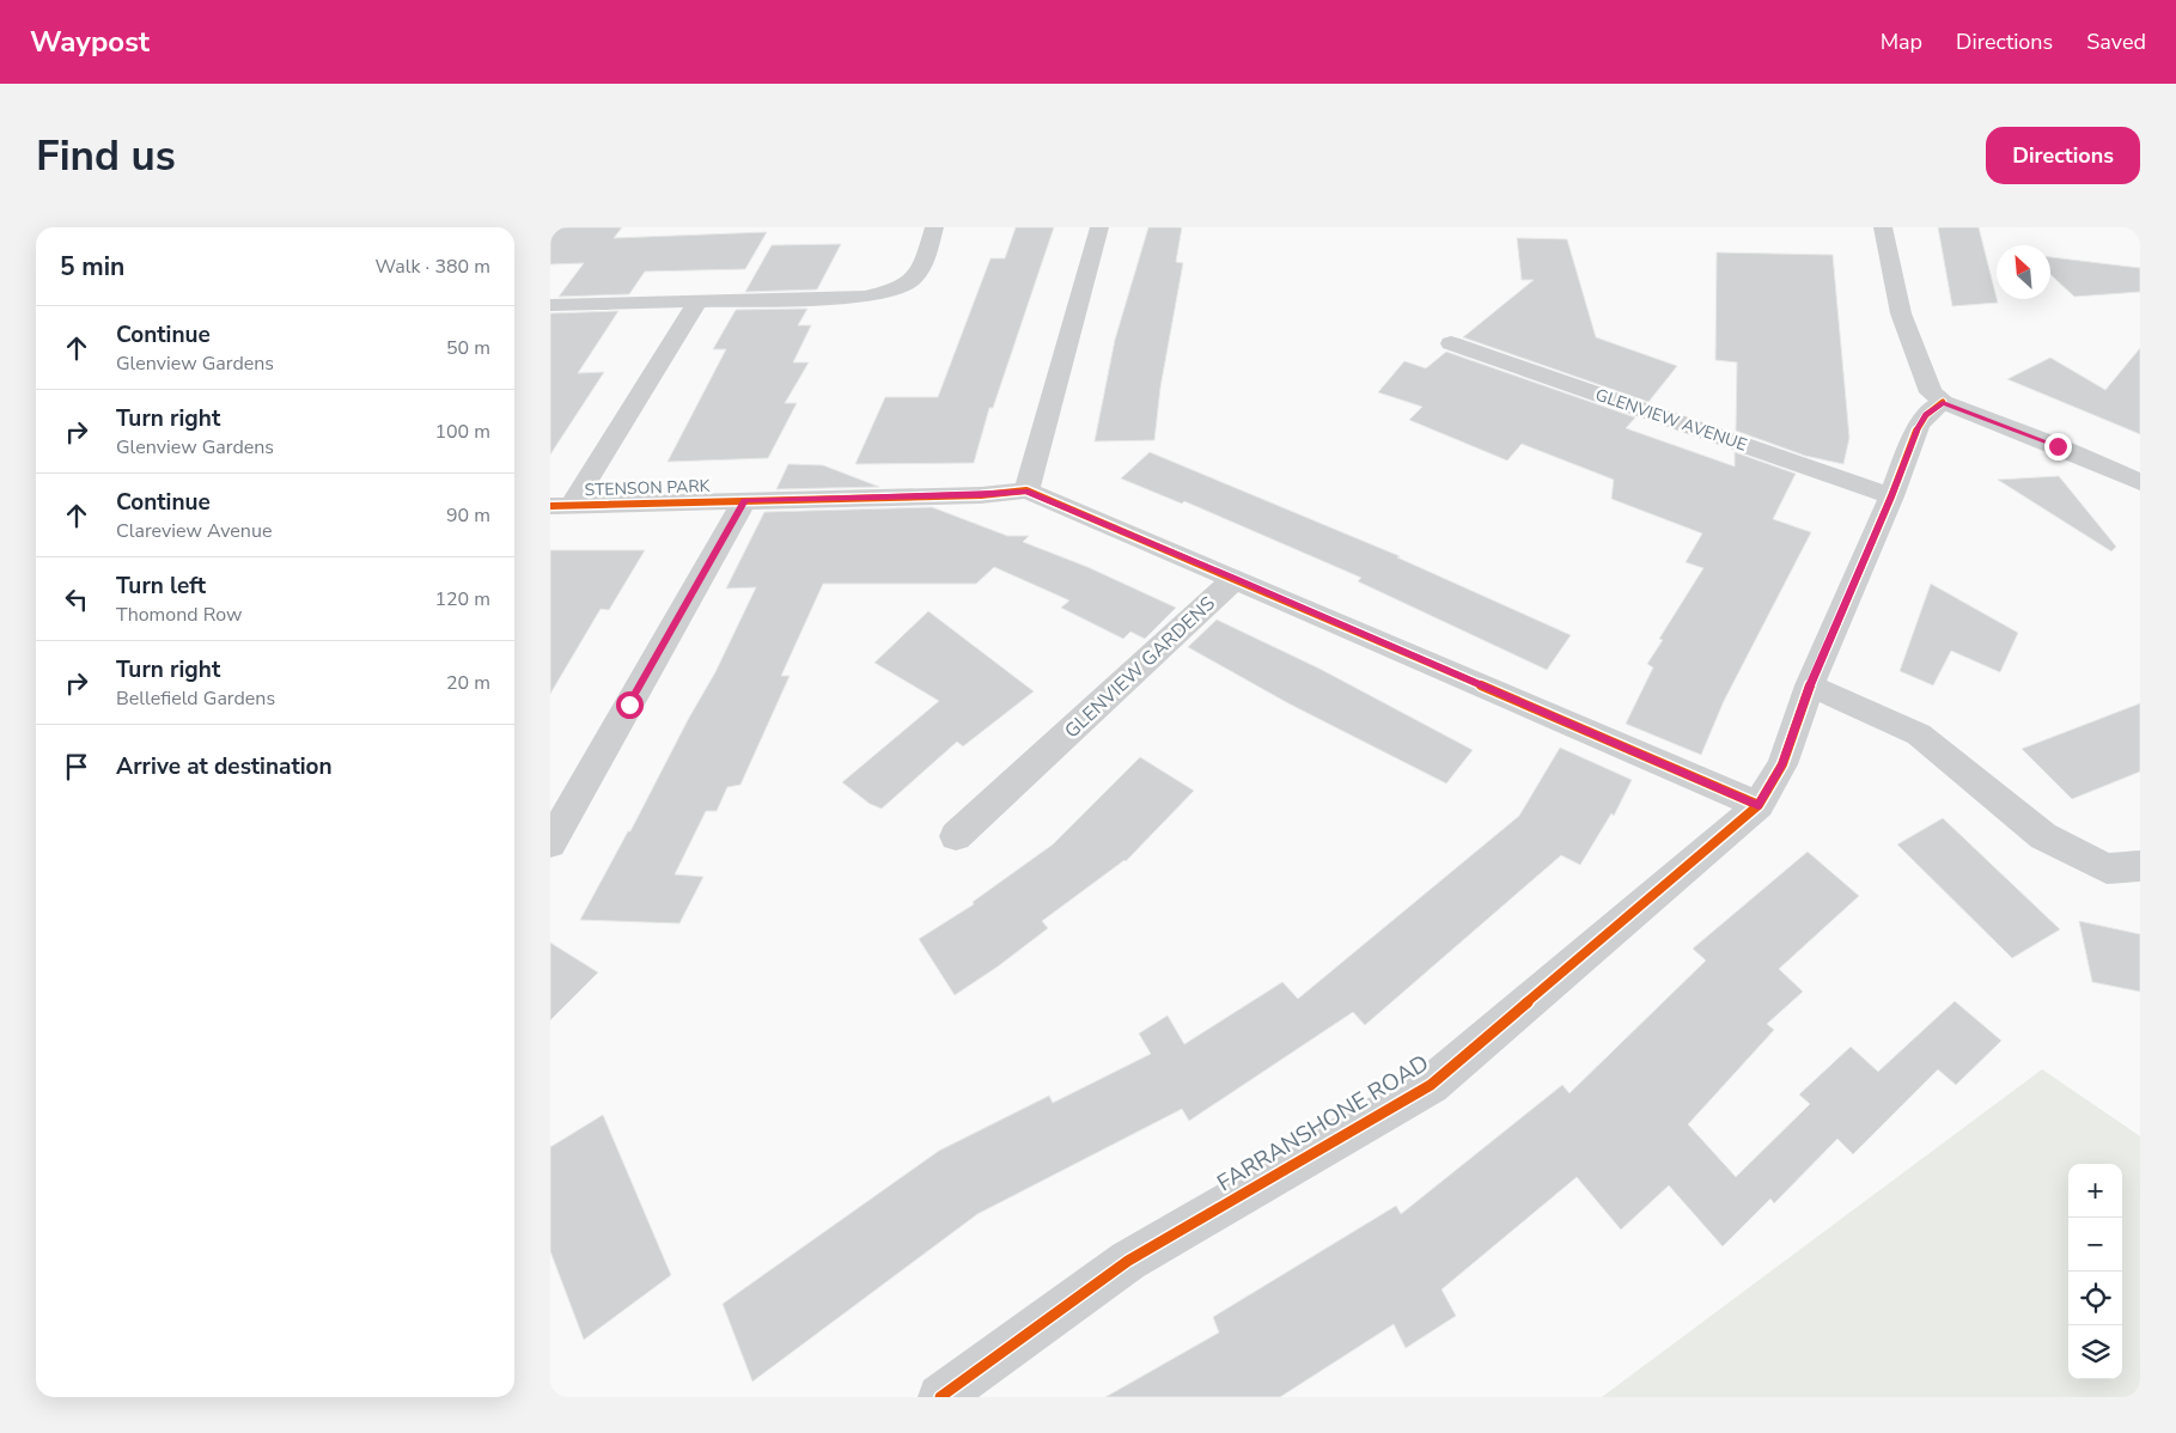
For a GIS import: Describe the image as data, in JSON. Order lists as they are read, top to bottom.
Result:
{
  "streets": {
    "street": [
      "GLENVIEW AVENUE",
      "STENSON PARK",
      "GLENVIEW GARDENS",
      "FARRANSHONE ROAD"
    ]
  },
  "crossings": [
    ["GLENVIEW AVENUE", "FARRANSHONE ROAD"],
    ["STENSON PARK", "GLENVIEW GARDENS"]
  ],
  "north": "top left",
  "page": {
    "header": "Waypost",
    "nav": ["Map", "Directions", "Saved"],
    "buttons": "Directions",
    "title": "Find us",
    "heading": ["5 min", "Walk · 380 m"],
    "list": [
      ["Continue", "Glenview Gardens", "50 m"],
      ["Turn right", "Glenview Gardens", "100 m"],
      ["Continue", "Clareview Avenue", "90 m"],
      ["Turn left", "Thomond Row", "120 m"],
      ["Turn right", "Bellefield Gardens", "20 m"],
      "Arrive at destination"
    ],
    "map_buttons": ["+", "−"]
  }
}
